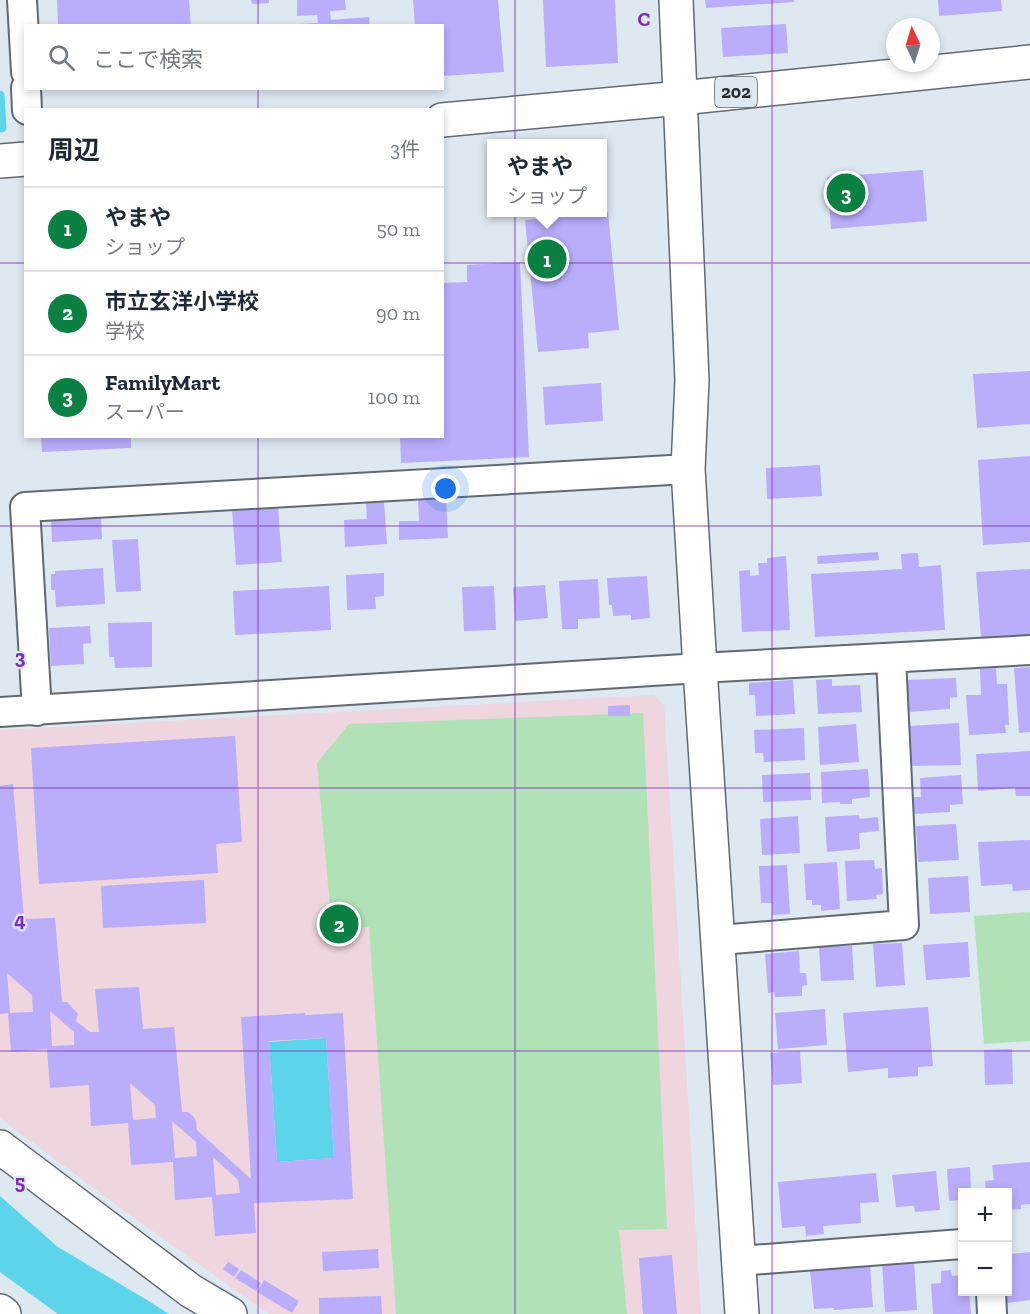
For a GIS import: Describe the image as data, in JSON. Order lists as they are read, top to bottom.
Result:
{
  "streets": {
    "main road": ["202"]
  },
  "north": "top",
  "page": {
    "search": "ここで検索",
    "heading": ["周辺", "3件"],
    "popup": ["やまや", "ショップ"],
    "pins": ["3", "1", "2"],
    "list": [
      {
        "mark": "1",
        "name": "やまや",
        "note": "ショップ",
        "value": "50 m"
      },
      {
        "mark": "2",
        "name": "市立玄洋小学校",
        "note": "学校",
        "value": "90 m"
      },
      {
        "mark": "3",
        "name": "FamilyMart",
        "note": "スーパー",
        "value": "100 m"
      }
    ],
    "map_buttons": ["+", "−"]
  },
  "grid": {
    "columns": ["C"],
    "rows": ["3", "4", "5"]
  }
}
